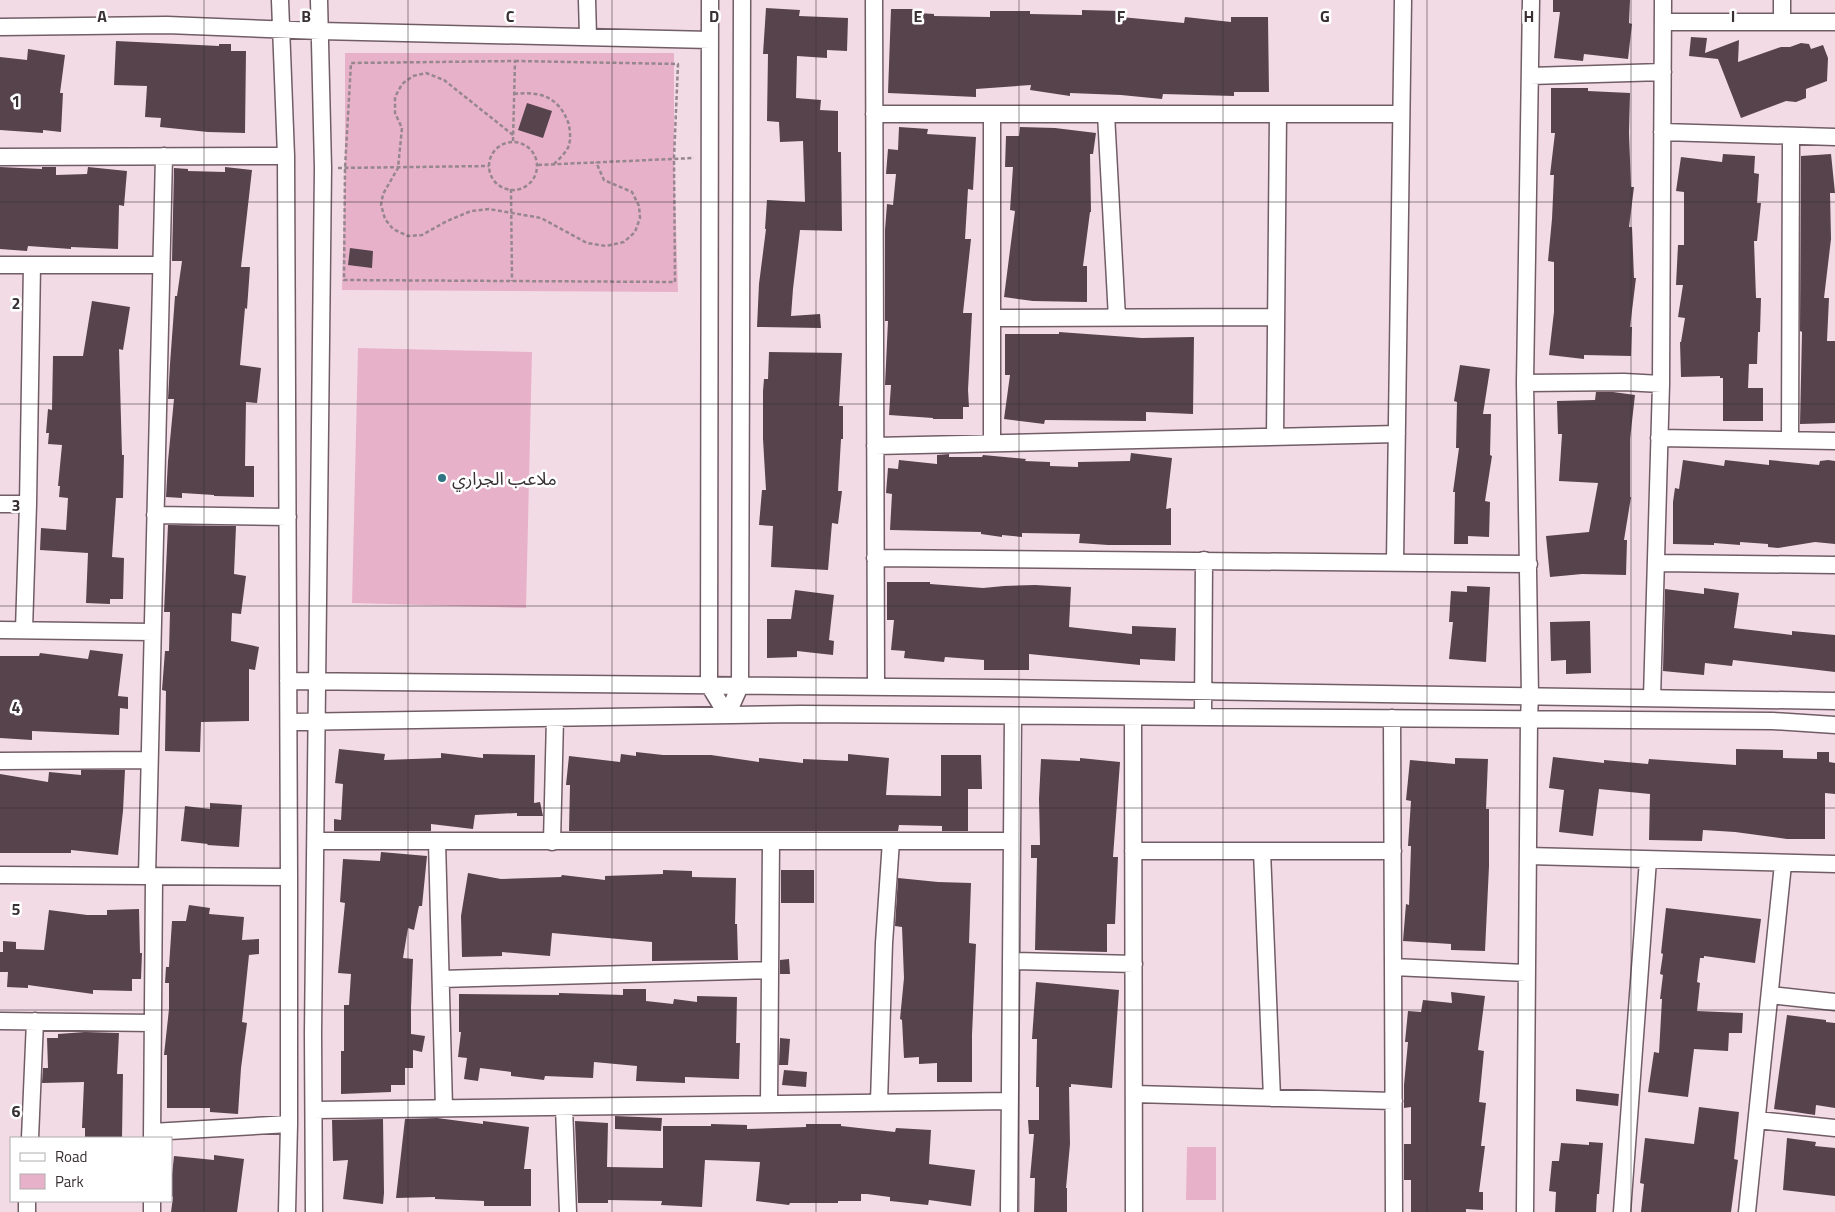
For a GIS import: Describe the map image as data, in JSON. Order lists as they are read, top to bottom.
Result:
{
  "places": ["ملاعب الجراري"],
  "legend": ["Road", "Park"],
  "grid": {
    "columns": [
      "A",
      "B",
      "C",
      "D",
      "E",
      "F",
      "G",
      "H",
      "I"
    ],
    "rows": [
      "1",
      "2",
      "3",
      "4",
      "5",
      "6"
    ]
  }
}
